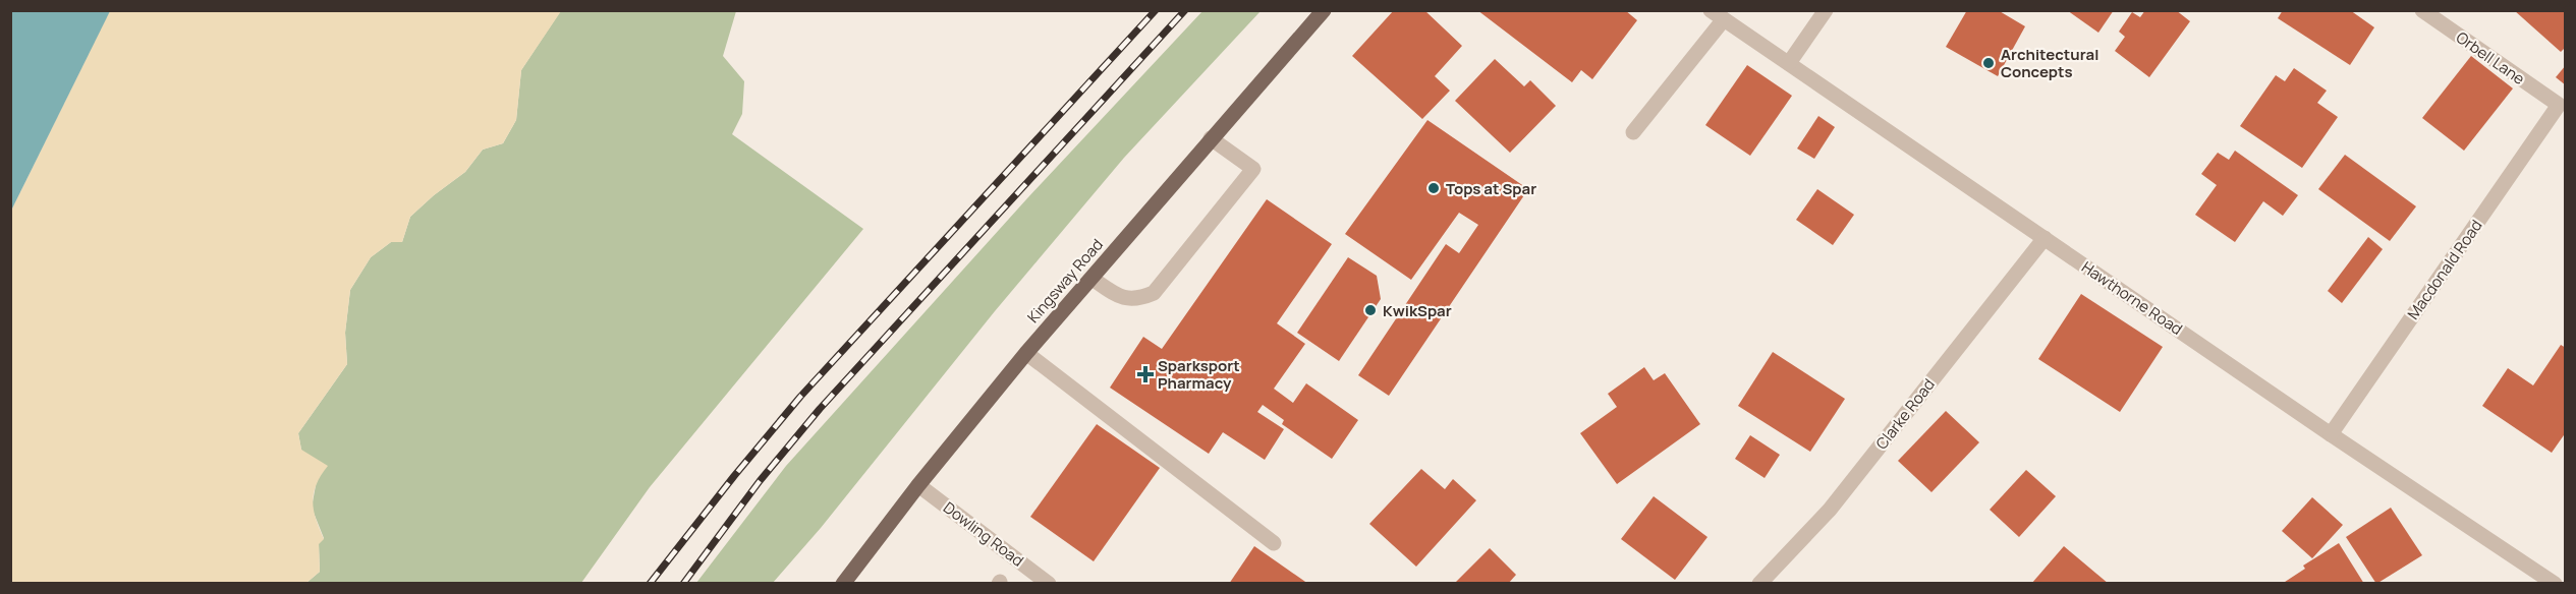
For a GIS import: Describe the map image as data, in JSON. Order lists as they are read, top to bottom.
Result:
{
  "streets": {
    "main road": ["Kingsway Road"],
    "street": [
      "Orbell Lane",
      "Macdonald Road",
      "Hawthorne Road",
      "Clarke Road",
      "Dowling Road"
    ]
  },
  "crossings": [
    ["Orbell Lane", "Macdonald Road"],
    ["Macdonald Road", "Hawthorne Road"],
    ["Kingsway Road", "Dowling Road"],
    ["Hawthorne Road", "Clarke Road"]
  ],
  "places": {
    "other": ["Architectural Concepts", "Tops at Spar", "KwikSpar"],
    "health": ["Sparksport Pharmacy"]
  }
}
